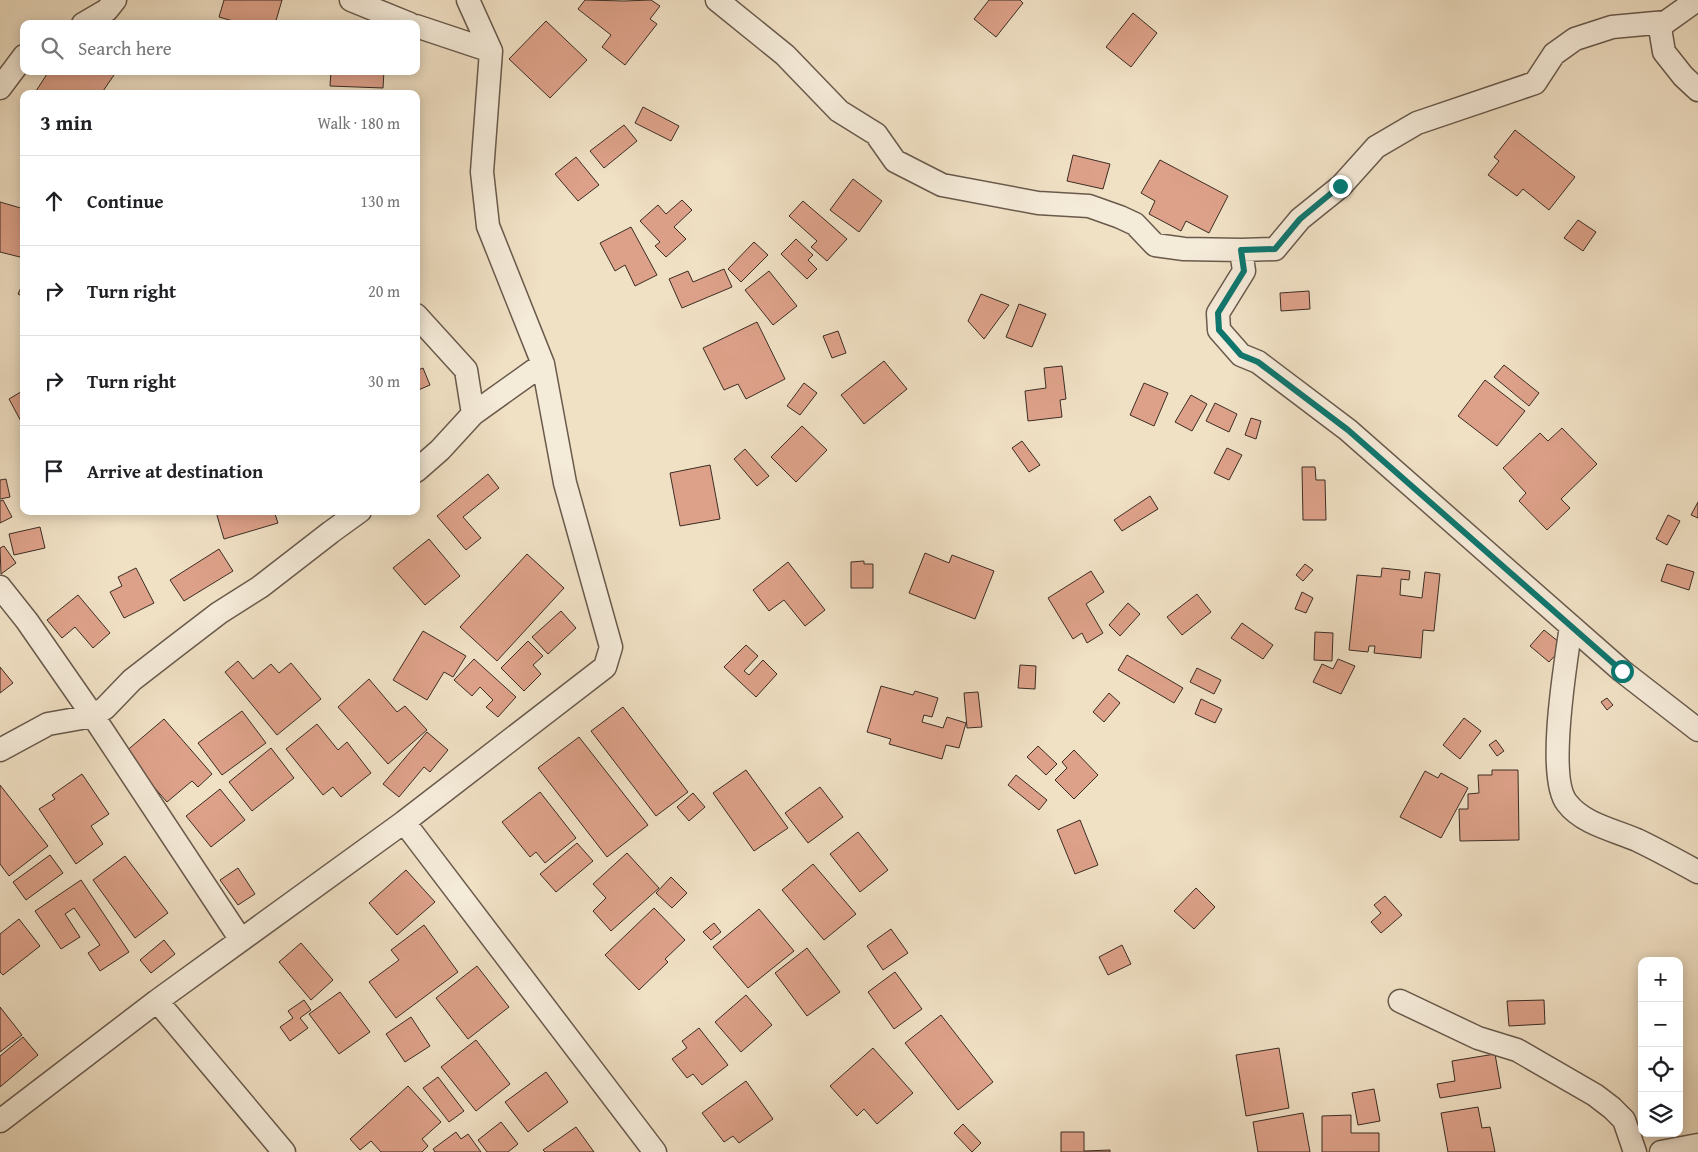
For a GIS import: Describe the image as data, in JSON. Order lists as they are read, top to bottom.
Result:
{
  "page": {
    "search": "Search here",
    "heading": ["3 min", "Walk · 180 m"],
    "list": [
      ["Continue", "130 m"],
      ["Turn right", "20 m"],
      ["Turn right", "30 m"],
      "Arrive at destination"
    ],
    "map_buttons": ["+", "−"]
  }
}
